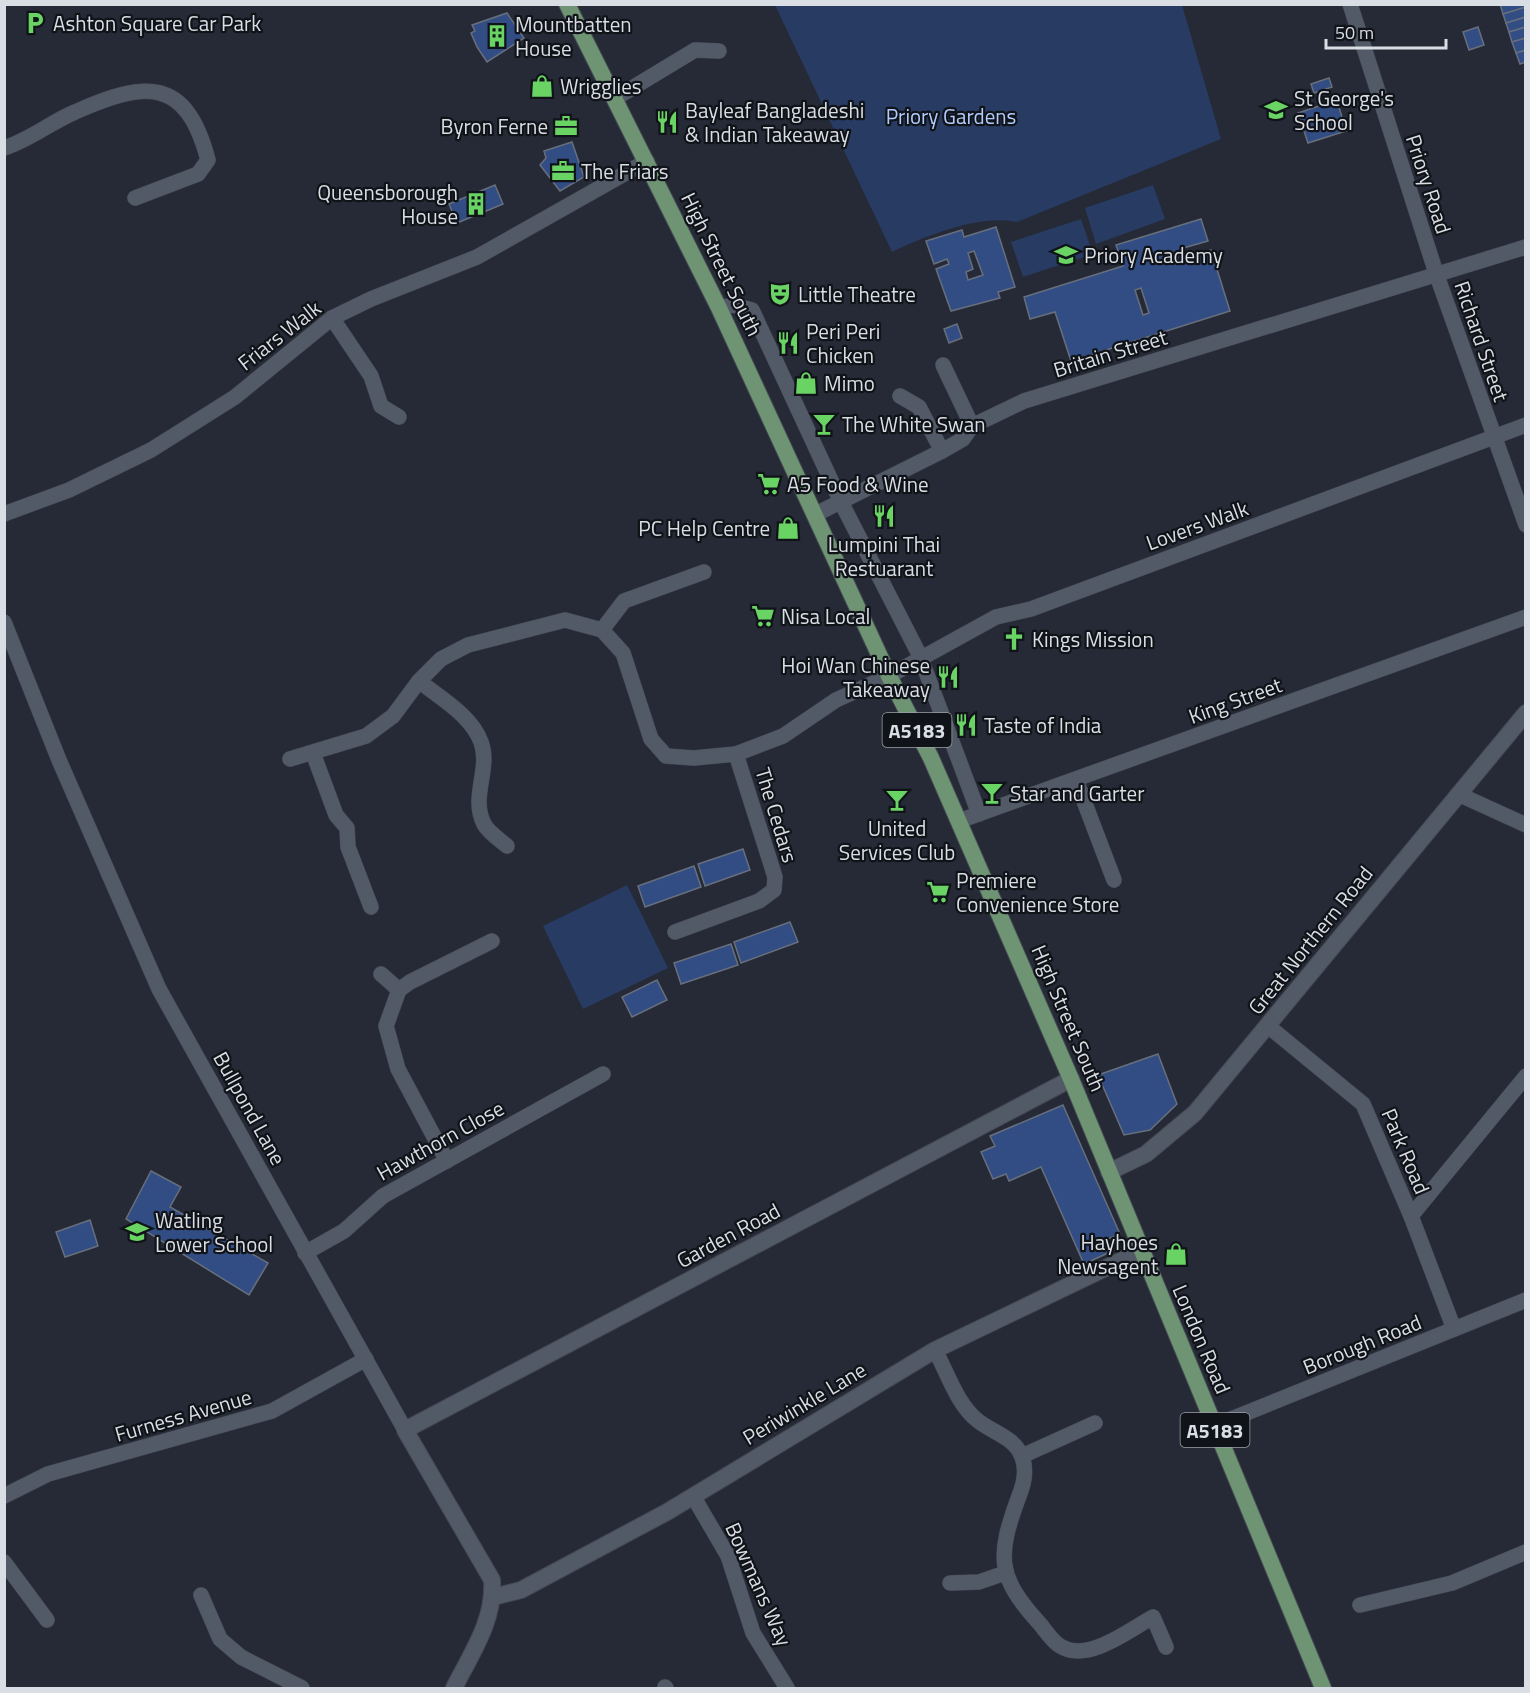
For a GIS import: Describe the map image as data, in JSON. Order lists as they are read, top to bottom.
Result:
{
  "streets": {
    "main road": ["High Street South", "A5183", "London Road"],
    "street": [
      "Priory Road",
      "Friars Walk",
      "Richard Street",
      "Britain Street",
      "Lovers Walk",
      "King Street",
      "The Cedars",
      "Great Northern Road",
      "Bullpond Lane",
      "Hawthorn Close",
      "Park Road",
      "Garden Road",
      "Borough Road",
      "Periwinkle Lane",
      "Furness Avenue",
      "Bowmans Way"
    ]
  },
  "crossings": [
    ["Priory Road", "Richard Street"],
    ["Priory Road", "Britain Street"],
    ["High Street South", "Friars Walk"],
    ["High Street South", "Britain Street"],
    ["High Street South", "Lovers Walk"],
    ["High Street South", "King Street"],
    ["High Street South", "Great Northern Road"],
    ["High Street South", "Garden Road"],
    ["High Street South", "London Road"],
    ["Richard Street", "Britain Street"],
    ["Richard Street", "Lovers Walk"],
    ["Lovers Walk", "The Cedars"],
    ["Great Northern Road", "Park Road"],
    ["Great Northern Road", "London Road"],
    ["Bullpond Lane", "Hawthorn Close"],
    ["Bullpond Lane", "Garden Road"],
    ["Bullpond Lane", "Periwinkle Lane"],
    ["Bullpond Lane", "Furness Avenue"],
    ["Park Road", "Borough Road"],
    ["London Road", "Borough Road"],
    ["London Road", "Periwinkle Lane"],
    ["Periwinkle Lane", "Bowmans Way"]
  ],
  "parks": ["Priory Gardens"],
  "places": {
    "parking": ["Ashton Square Car Park"],
    "building": ["Mountbatten House", "Queensborough House"],
    "shop": [
      "Wrigglies",
      "Mimo",
      "PC Help Centre",
      "Hayhoes Newsagent"
    ],
    "school or university": ["St George's School", "Priory Academy", "Watling Lower School"],
    "restaurant": [
      "Bayleaf Bangladeshi & Indian Takeaway",
      "Peri Peri Chicken",
      "Lumpini Thai Restuarant",
      "Hoi Wan Chinese Takeaway",
      "Taste of India"
    ],
    "office": ["Byron Ferne", "The Friars"],
    "theatre": ["Little Theatre"],
    "bar": ["The White Swan", "Star and Garter", "United Services Club"],
    "supermarket": ["A5 Food & Wine", "Nisa Local", "Premiere Convenience Store"],
    "church": ["Kings Mission"]
  },
  "scale_bar": "50 m"
}
